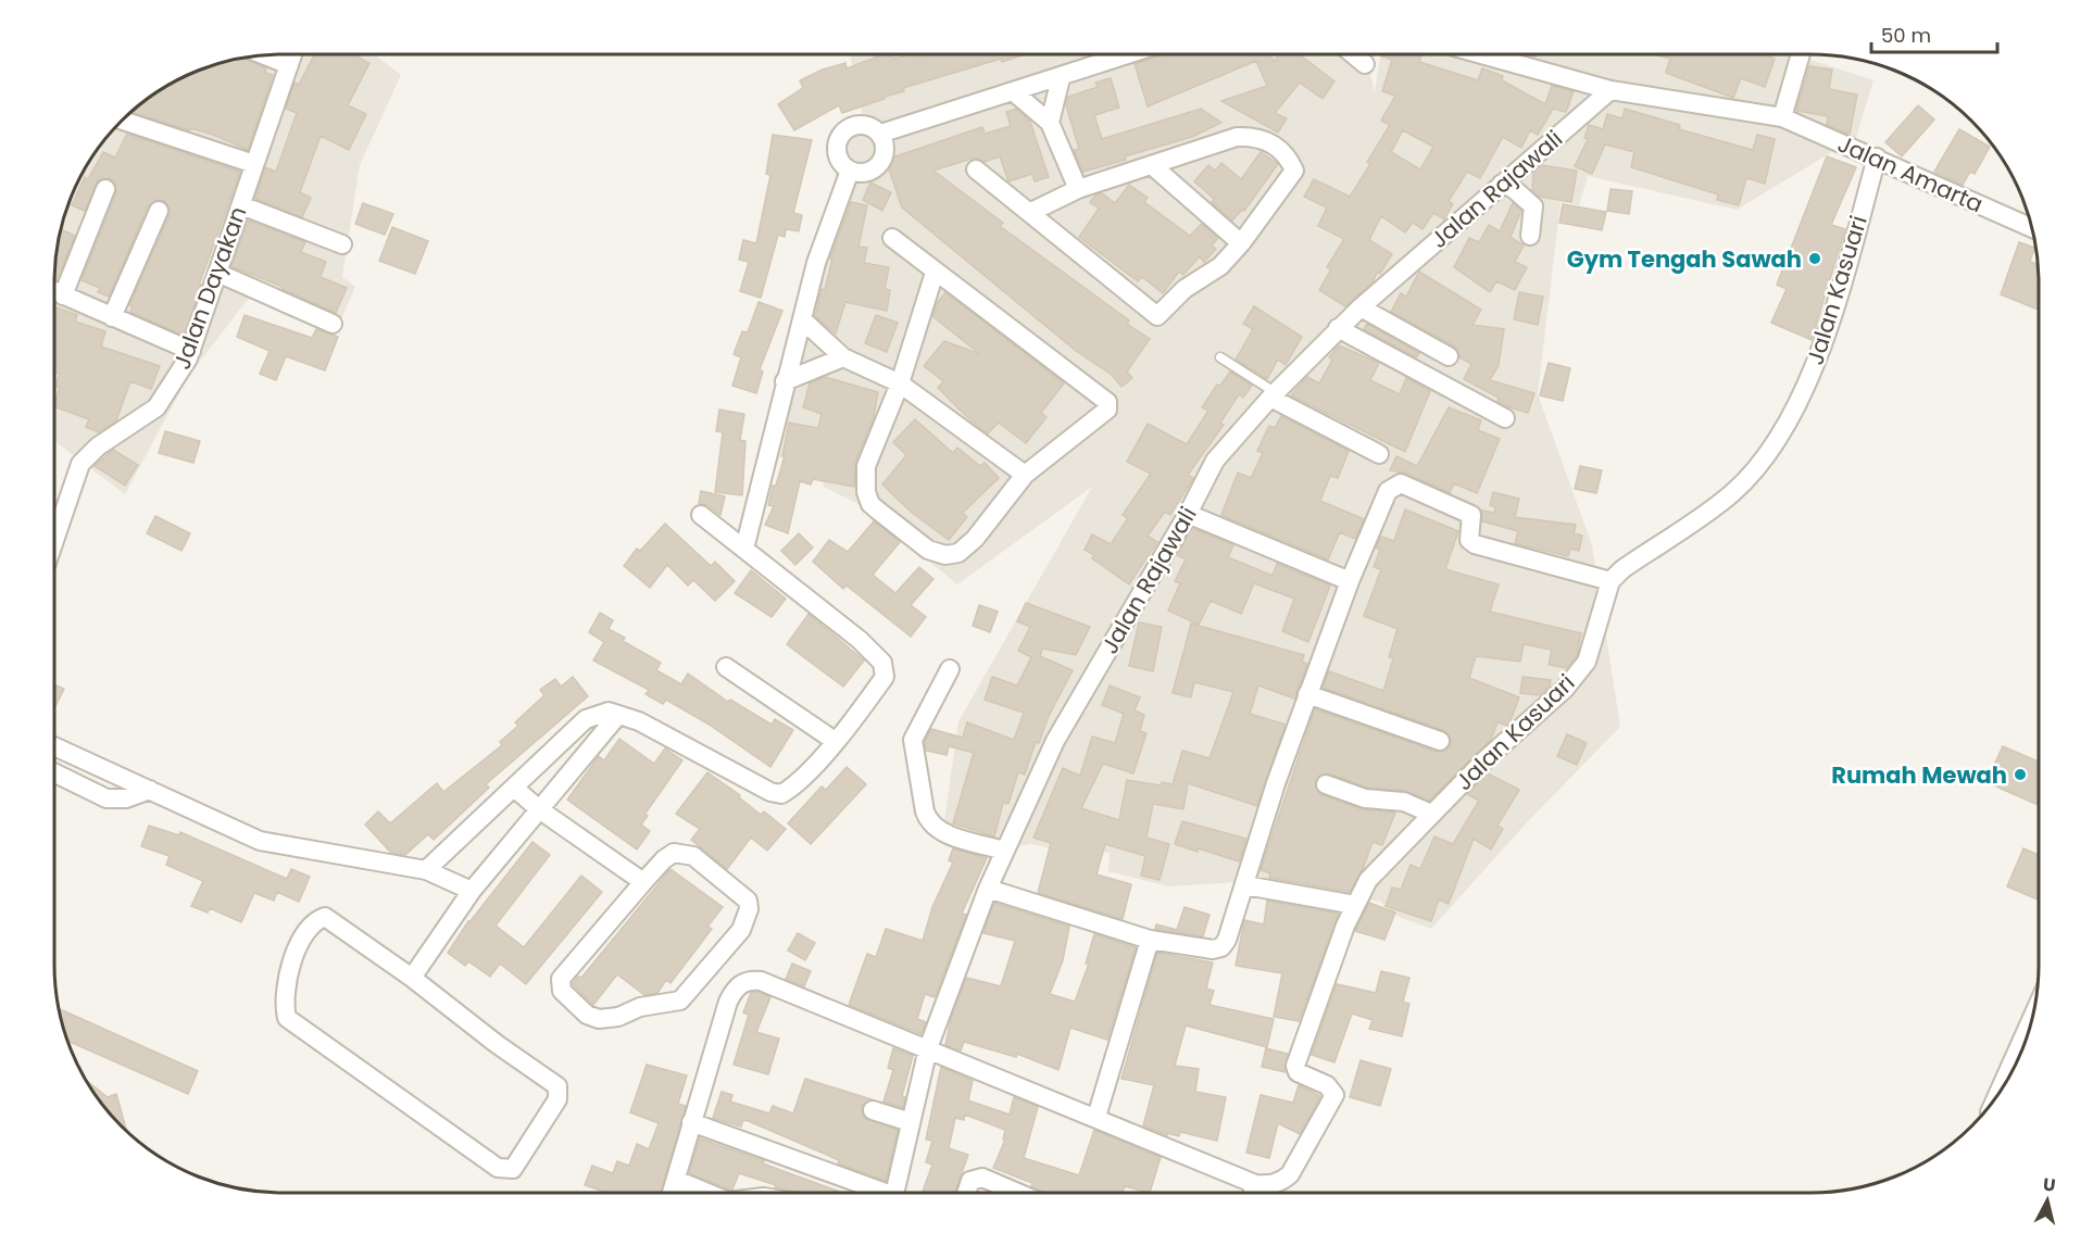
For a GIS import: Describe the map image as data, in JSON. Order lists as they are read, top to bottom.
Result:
{
  "streets": {
    "street": [
      "Jalan Amarta",
      "Jalan Rajawali",
      "Jalan Dayakan",
      "Jalan Kasuari"
    ]
  },
  "crossings": [
    ["Jalan Amarta", "Jalan Rajawali"],
    ["Jalan Amarta", "Jalan Kasuari"]
  ],
  "places": ["Gym Tengah Sawah", "Rumah Mewah"],
  "scale_bar": "50 m",
  "north": "top"
}
